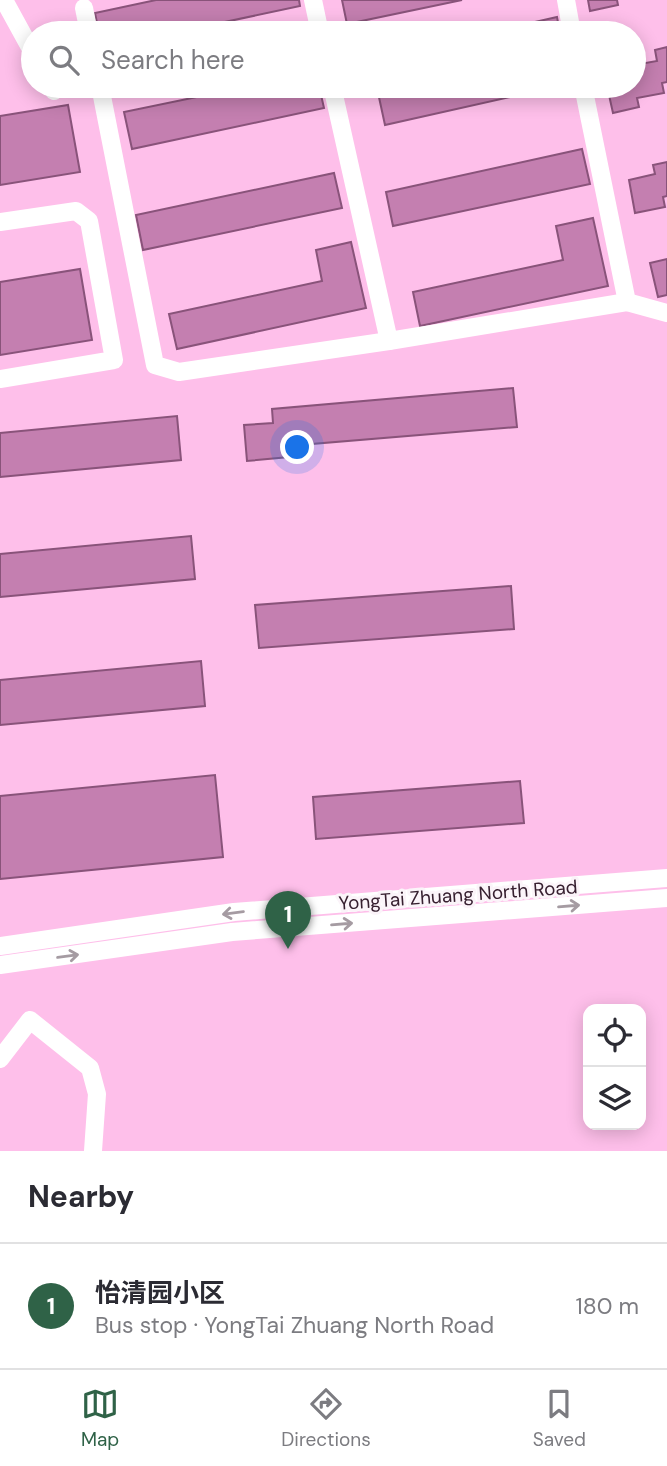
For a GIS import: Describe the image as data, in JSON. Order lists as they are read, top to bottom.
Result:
{
  "streets": {
    "street": ["YongTai Zhuang North Road"]
  },
  "page": {
    "search": "Search here",
    "pins": "1",
    "heading": "Nearby",
    "list": [
      {
        "mark": "1",
        "name": "怡清园小区",
        "note": "Bus stop · YongTai Zhuang North Road",
        "value": "180 m"
      }
    ],
    "nav": ["Map", "Directions", "Saved"]
  }
}
